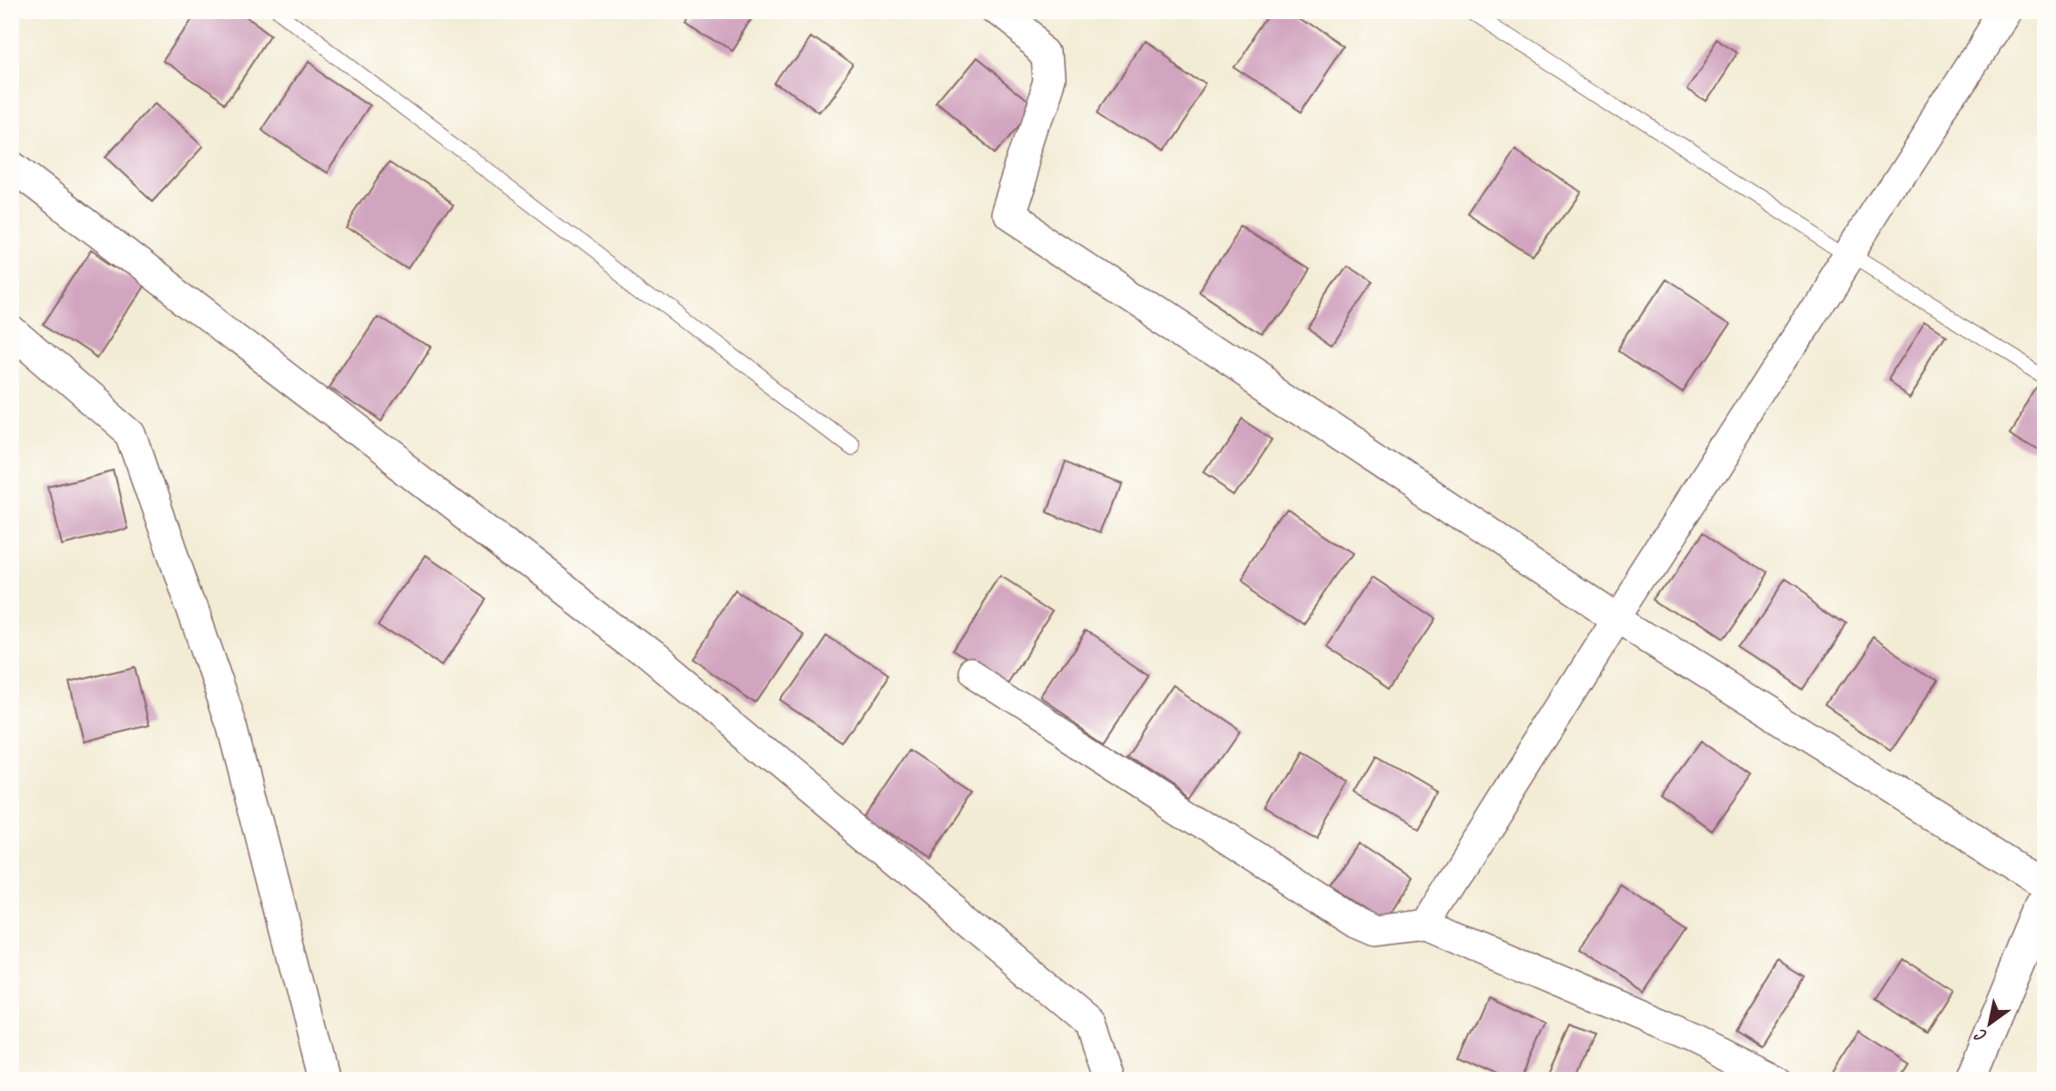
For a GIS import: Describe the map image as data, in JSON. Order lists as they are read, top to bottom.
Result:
{
  "north": "bottom left"
}
